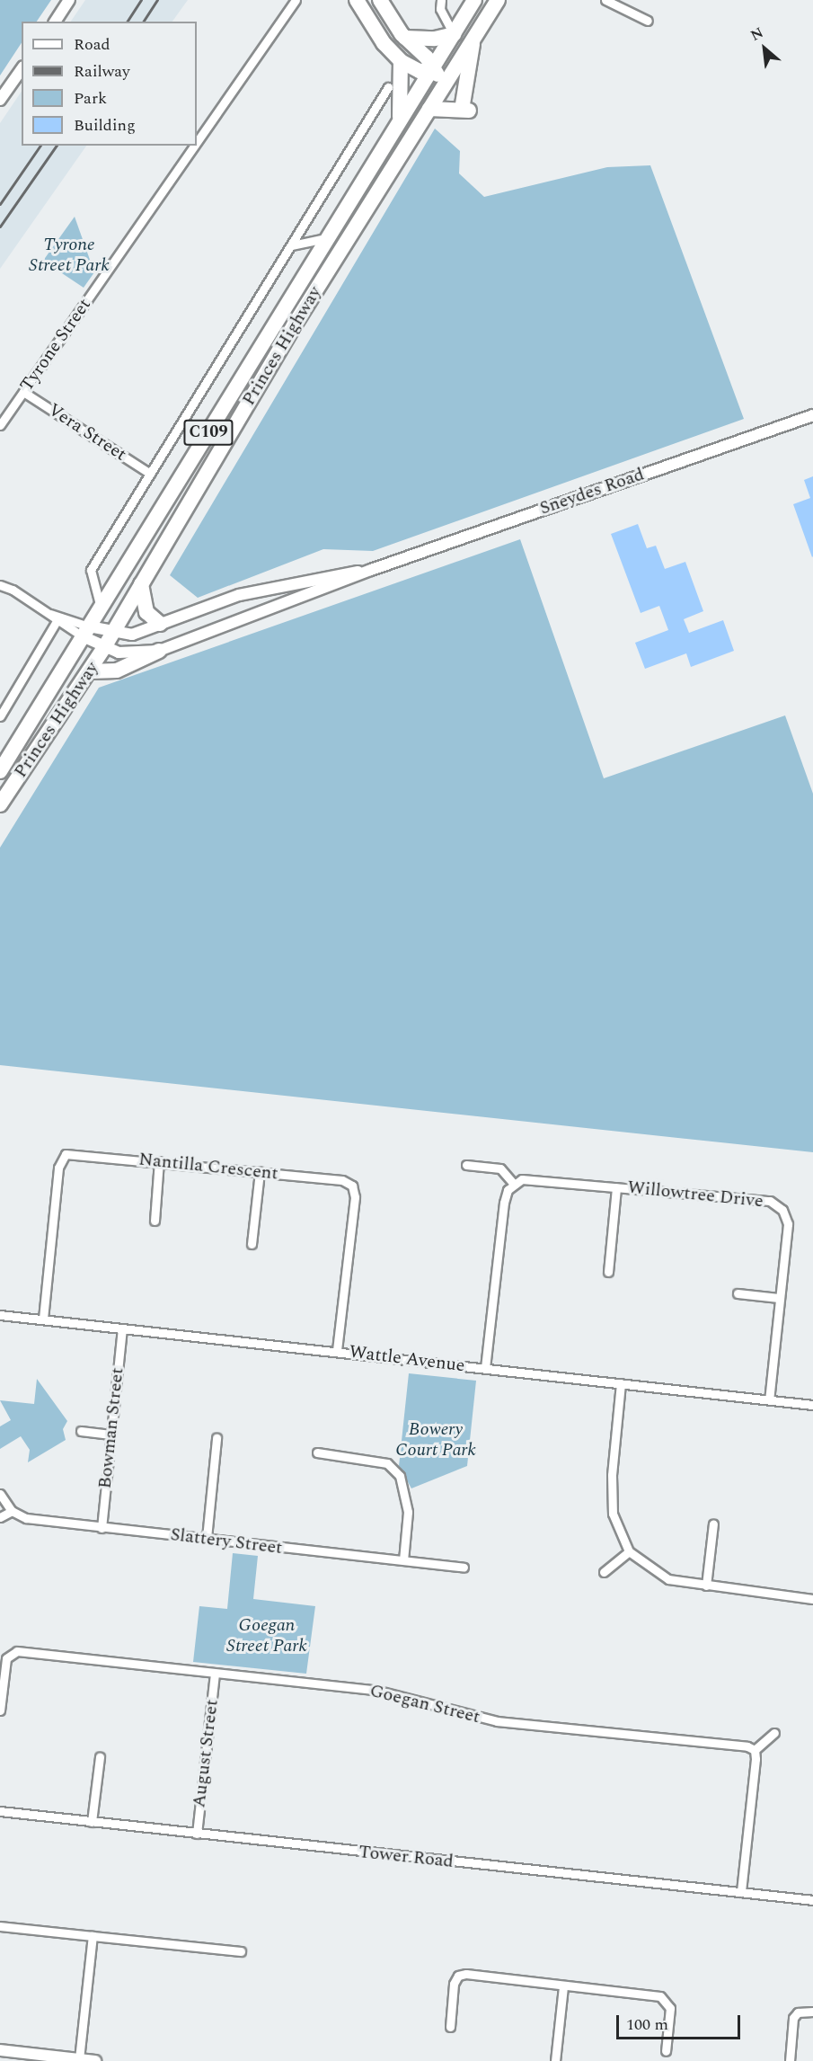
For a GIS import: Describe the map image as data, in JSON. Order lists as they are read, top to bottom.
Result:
{
  "streets": {
    "highway": ["Princes Highway", "C109"],
    "main road": ["Sneydes Road"],
    "street": [
      "Tyrone Street",
      "Vera Street",
      "Nantilla Crescent",
      "Willowtree Drive",
      "Wattle Avenue",
      "Bowman Street",
      "Slattery Street",
      "Goegan Street",
      "August Street",
      "Tower Road"
    ]
  },
  "crossings": [
    ["Tyrone Street", "Vera Street"],
    ["Princes Highway", "Sneydes Road"],
    ["Nantilla Crescent", "Wattle Avenue"],
    ["Willowtree Drive", "Wattle Avenue"],
    ["Wattle Avenue", "Bowman Street"],
    ["Bowman Street", "Slattery Street"],
    ["Goegan Street", "August Street"],
    ["August Street", "Tower Road"]
  ],
  "parks": ["Tyrone Street Park", "Bowery Court Park", "Goegan Street Park"],
  "legend": [
    "Road",
    "Railway",
    "Park",
    "Building"
  ],
  "scale_bar": "100 m",
  "north": "top left"
}
